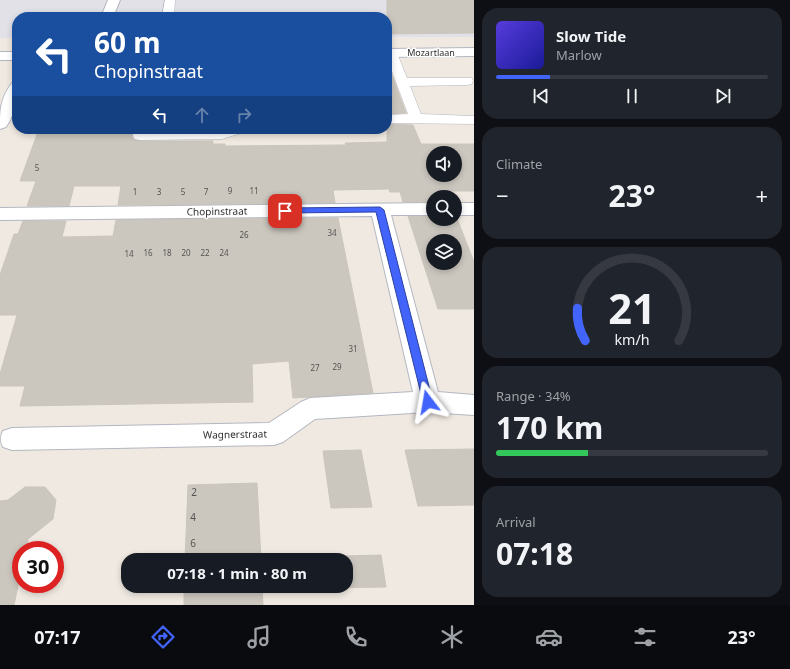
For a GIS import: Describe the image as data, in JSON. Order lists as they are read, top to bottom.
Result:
{
  "streets": {
    "street": ["Mozartlaan", "Chopinstraat", "Wagnerstraat"]
  },
  "house_numbers": [
    "5",
    "9",
    "11",
    "1",
    "3",
    "5",
    "7",
    "34",
    "26",
    "16",
    "18",
    "20",
    "22",
    "24",
    "14",
    "31",
    "29",
    "27",
    "2",
    "4",
    "6"
  ],
  "page": {
    "turn": ["60 m", "Chopinstraat"],
    "song": ["Slow Tide", "Marlow"],
    "tile": [
      "Climate",
      ["Range · 34%", "170 km"],
      ["Arrival", "07:18"]
    ],
    "heat": ["−", "23°", "+"],
    "limit": "30",
    "trip": "07:18 · 1 min · 80 m",
    "tabs": ["07:17", "23°"],
    "gauge": ["21", "km/h"]
  }
}
